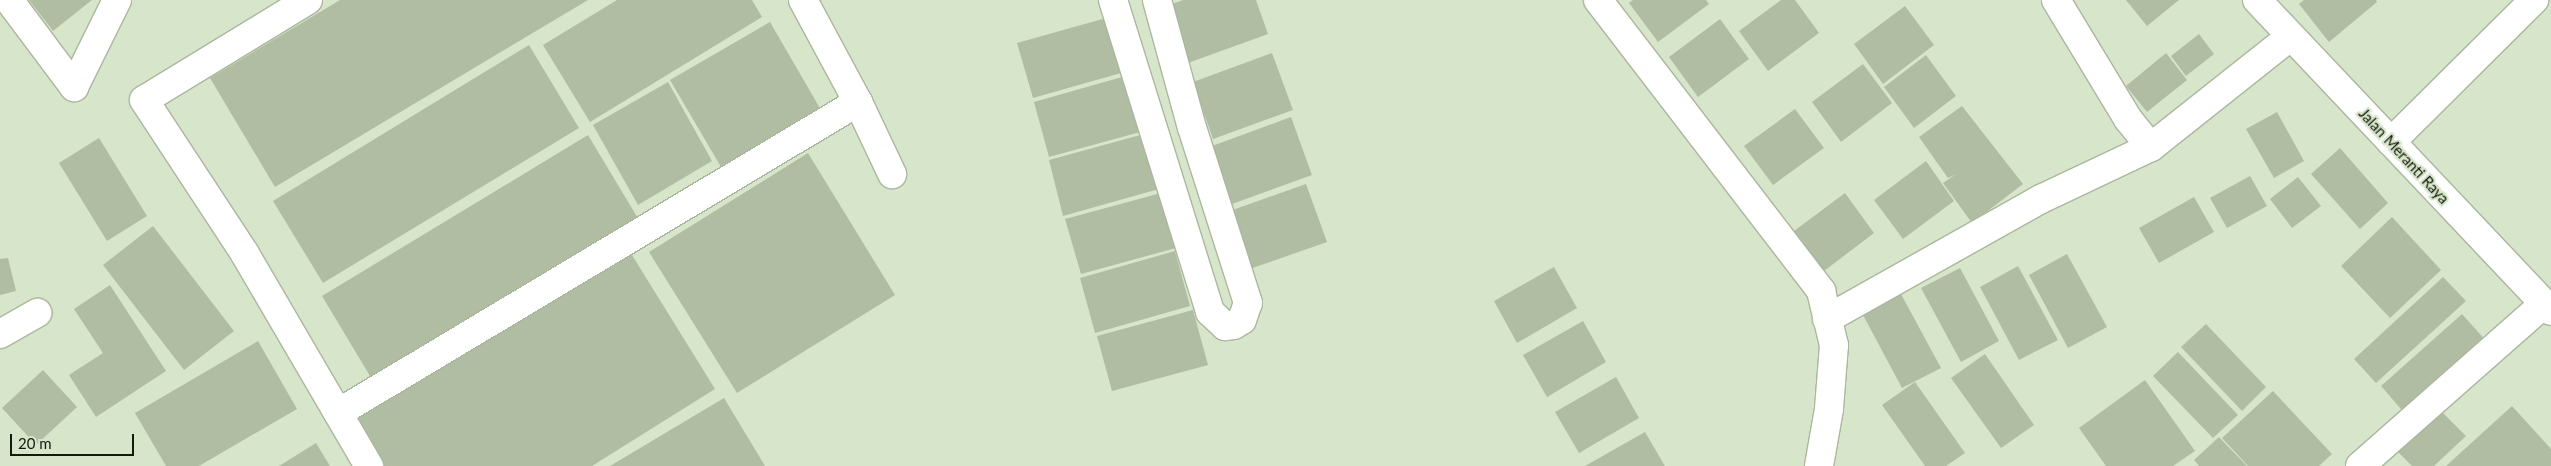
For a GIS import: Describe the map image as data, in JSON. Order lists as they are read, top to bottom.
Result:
{
  "streets": {
    "street": ["Jalan Meranti Raya"]
  },
  "scale_bar": "20 m"
}
